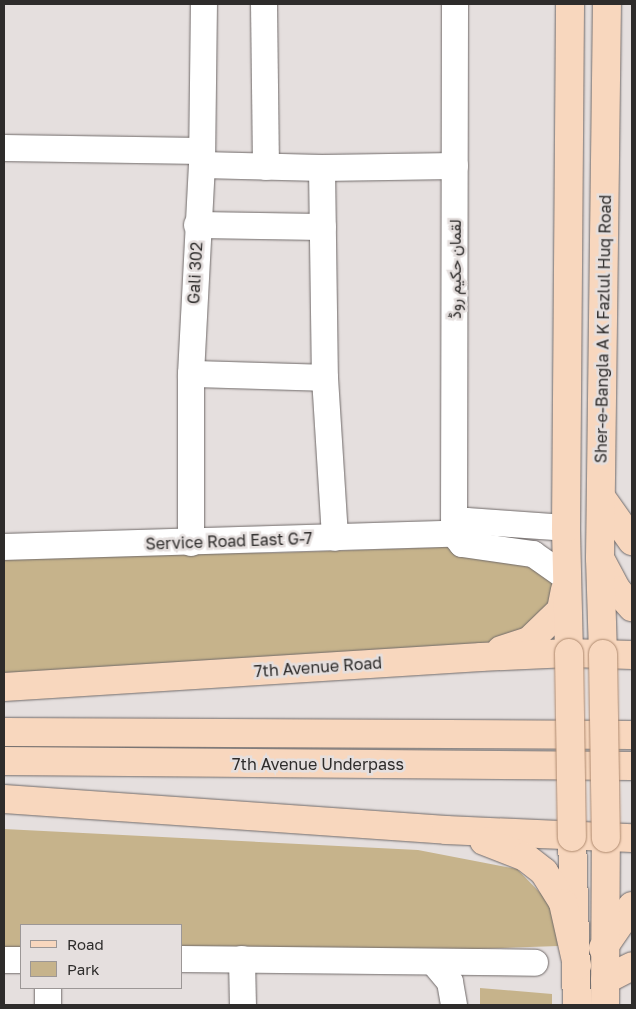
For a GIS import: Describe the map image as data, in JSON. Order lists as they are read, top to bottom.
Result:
{
  "streets": {
    "main road": ["Sher-e-Bangla A K Fazlul Huq Road", "7th Avenue Road", "7th Avenue Underpass"],
    "street": ["لقمان حکیم روڈ", "Gali 302", "Service Road East G-7"]
  },
  "crossings": [
    ["لقمان حکیم روڈ", "Service Road East G-7"],
    ["Gali 302", "Service Road East G-7"],
    ["Sher-e-Bangla A K Fazlul Huq Road", "7th Avenue Road"]
  ],
  "legend": ["Road", "Park"]
}
